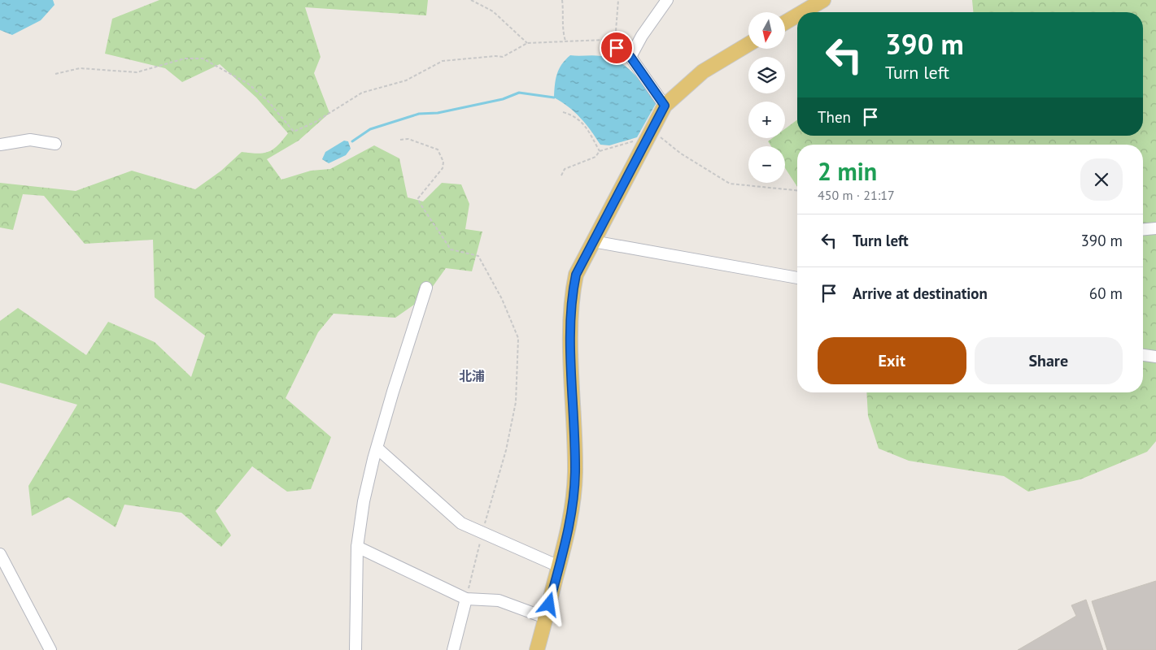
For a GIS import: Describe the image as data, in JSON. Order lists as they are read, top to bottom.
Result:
{
  "districts": ["北浦"],
  "north": "bottom",
  "page": {
    "map_buttons": ["+", "−"],
    "turn": ["390 m", "Turn left"],
    "then": "Then",
    "heading": ["2 min", "450 m · 21:17"],
    "list": [
      {
        "name": "Turn left",
        "value": "390 m"
      },
      {
        "name": "Arrive at destination",
        "value": "60 m"
      }
    ],
    "buttons": ["Exit", "Share"]
  }
}
